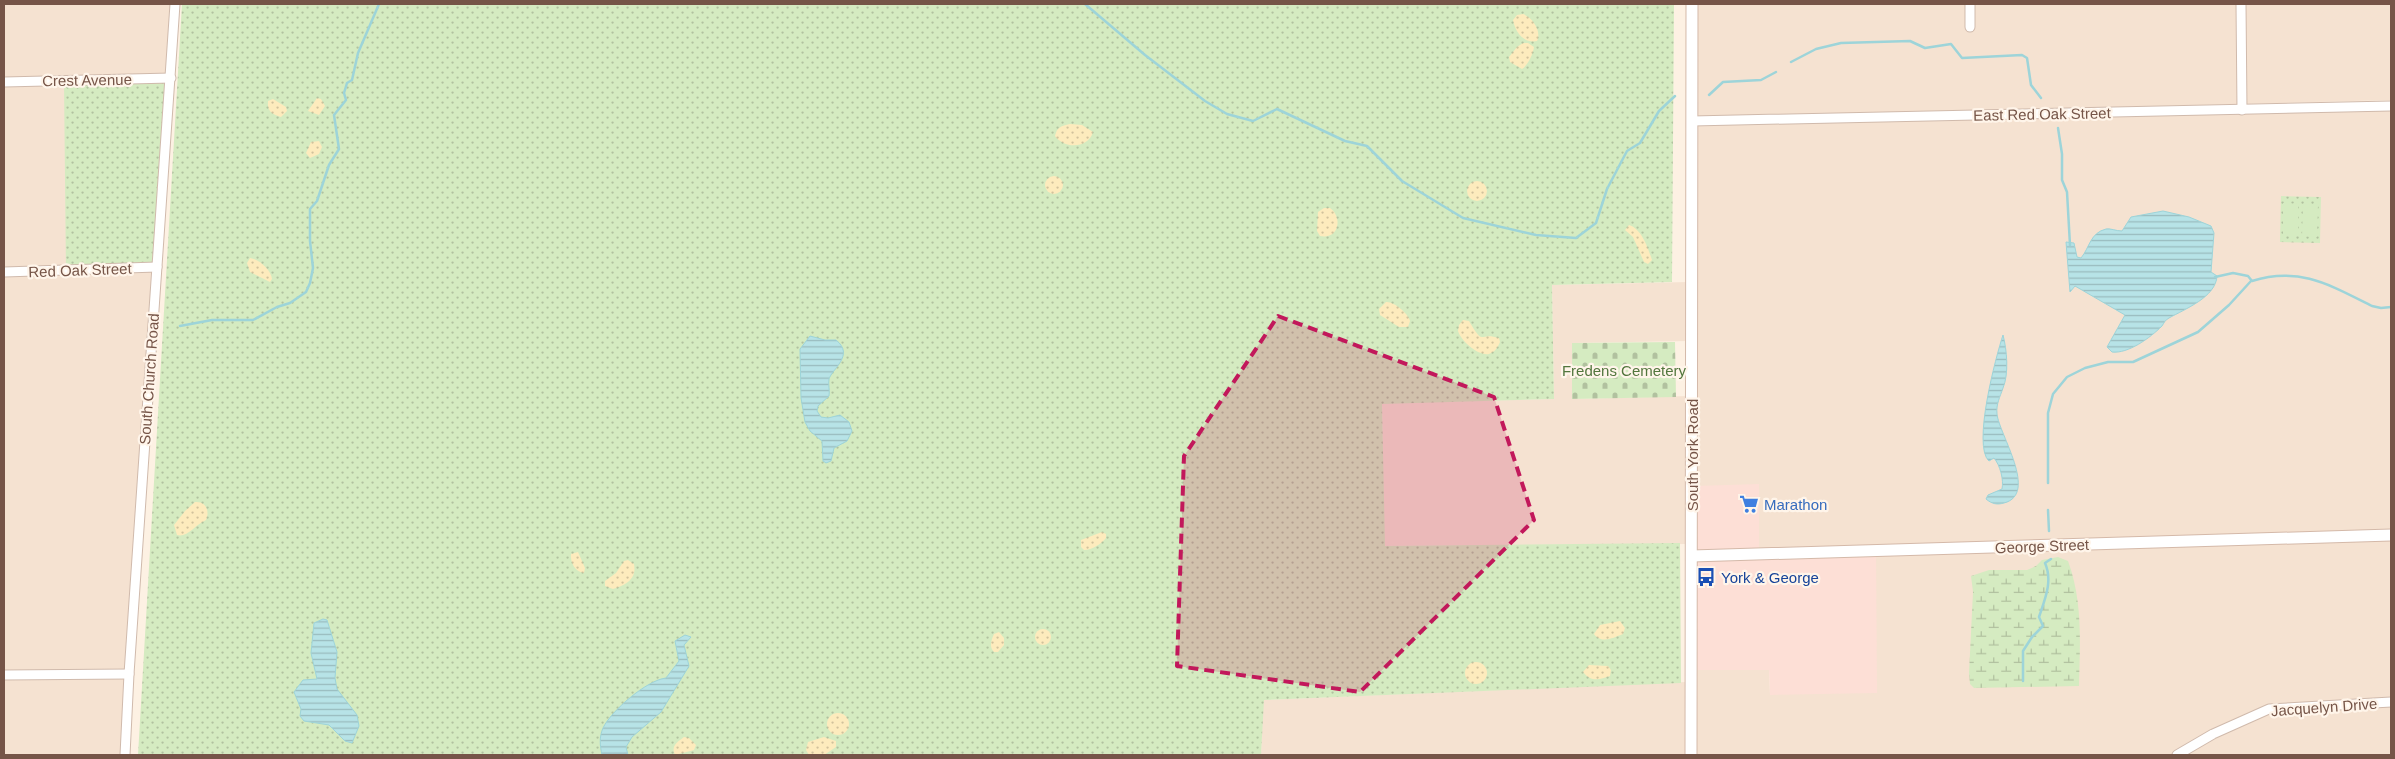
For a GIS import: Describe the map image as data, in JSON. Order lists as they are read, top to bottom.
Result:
{
  "streets": {
    "main road": ["South York Road", "George Street"],
    "street": [
      "Crest Avenue",
      "East Red Oak Street",
      "Red Oak Street",
      "South Church Road",
      "Jacquelyn Drive"
    ]
  },
  "crossings": [
    ["Crest Avenue", "South Church Road"],
    ["East Red Oak Street", "South York Road"],
    ["Red Oak Street", "South Church Road"],
    ["South York Road", "George Street"]
  ],
  "parks": ["Fredens Cemetery"],
  "places": {
    "supermarket": ["Marathon"],
    "bus stop": ["York & George"]
  }
}
